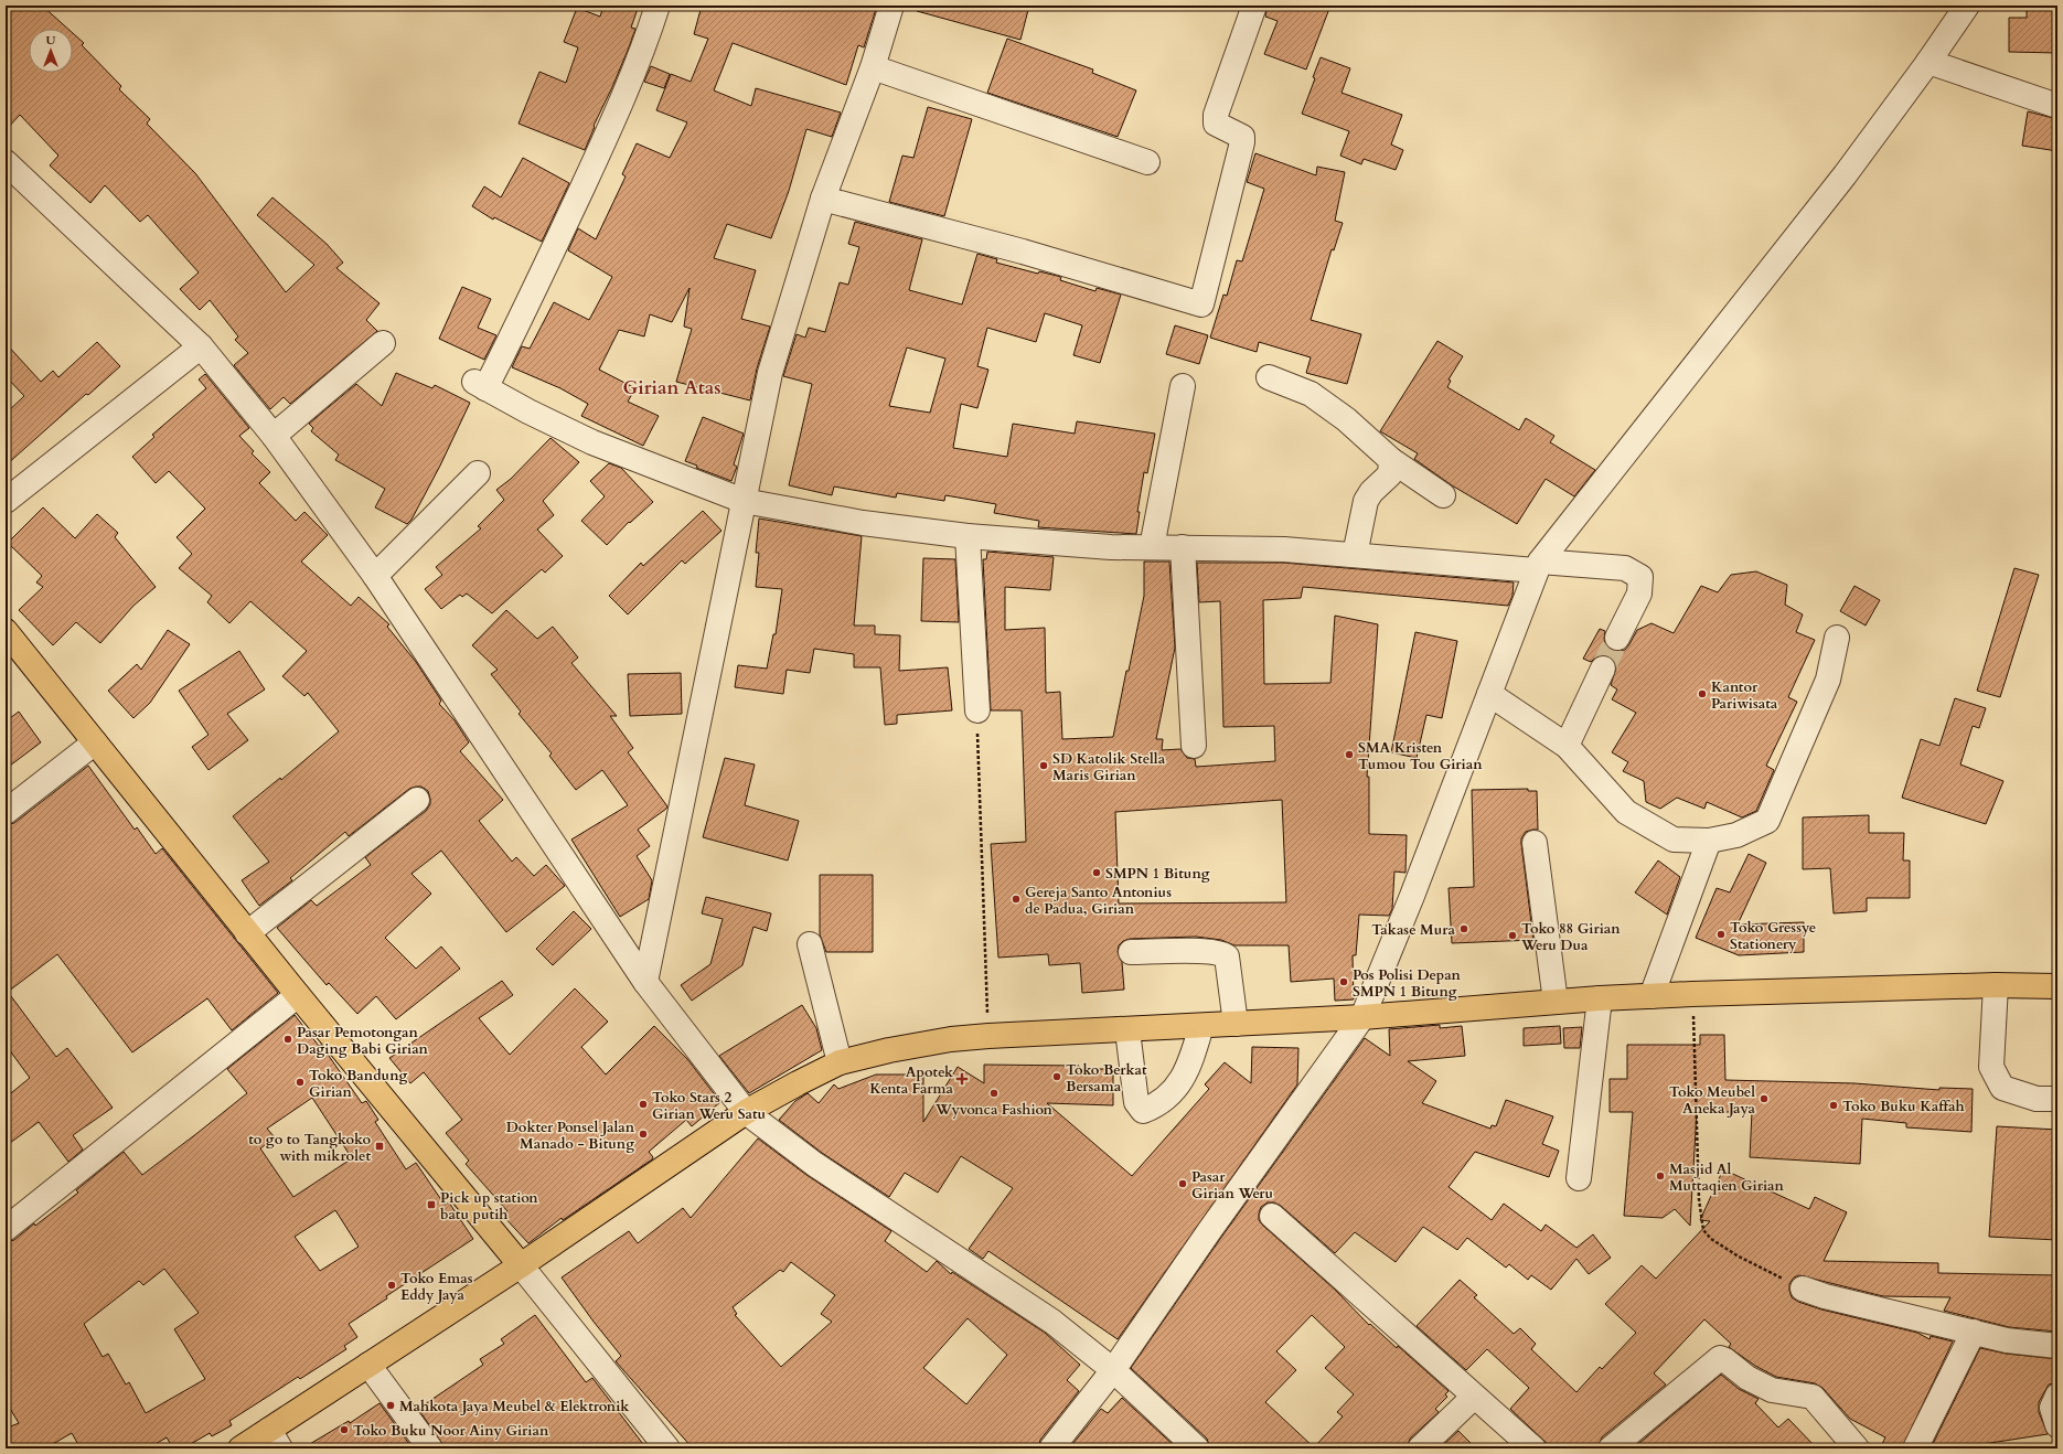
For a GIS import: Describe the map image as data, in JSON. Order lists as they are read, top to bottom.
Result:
{
  "districts": ["Girian Atas"],
  "places": {
    "other": [
      "Kantor Pariwisata",
      "SMA Kristen Tumou Tou Girian",
      "SD Katolik Stella Maris Girian",
      "SMPN 1 Bitung",
      "Gereja Santo Antonius de Padua, Girian",
      "Takase Mura",
      "Toko Gressye Stationery",
      "Toko 88 Girian Weru Dua",
      "Pos Polisi Depan SMPN 1 Bitung",
      "Pasar Pemotongan Daging Babi Girian",
      "Toko Berkat Bersama",
      "Toko Bandung Girian",
      "Wyvonca Fashion",
      "Toko Meubel Aneka Jaya",
      "Toko Stars 2 Girian Weru Satu",
      "Toko Buku Kaffah",
      "Dokter Ponsel Jalan Manado - Bitung",
      "Masjid Al Muttaqien Girian",
      "Pasar Girian Weru",
      "Toko Emas Eddy Jaya",
      "Mahkota Jaya Meubel & Elektronik",
      "Toko Buku Noor Ainy Girian"
    ],
    "health": ["Apotek Kenta Farma"],
    "transit": ["to go to Tangkoko with mikrolet", "Pick up station batu putih"]
  },
  "north": "top"
}
